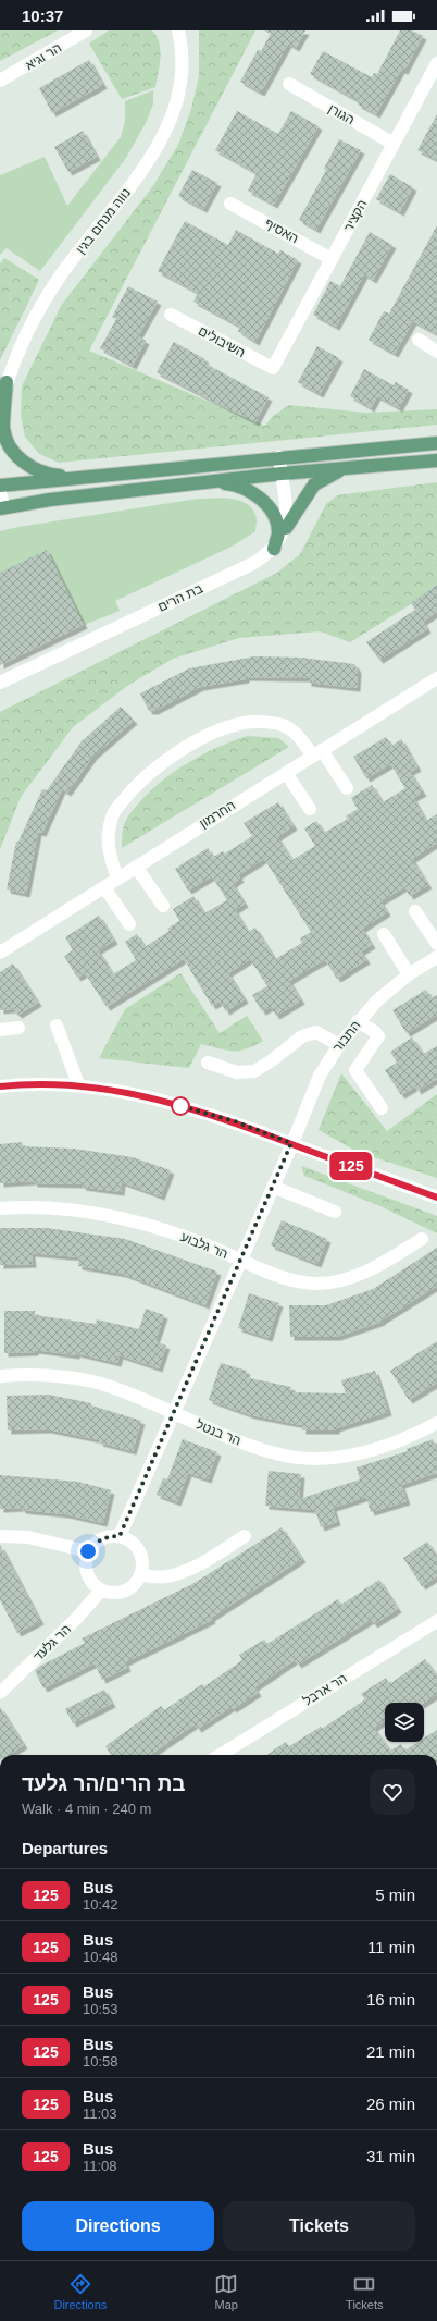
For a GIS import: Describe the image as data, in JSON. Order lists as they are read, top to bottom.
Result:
{
  "streets": {
    "street": [
      "הר וגיא",
      "הגורן",
      "הקציר",
      "נווה מנחם בגין",
      "האסיף",
      "השיבולים",
      "בת הרים",
      "החרמון",
      "התבור",
      "הר גלבוע",
      "הר בנטל",
      "הר גלעד",
      "הר ארבל"
    ]
  },
  "crossings": [
    ["הגורן", "הקציר"],
    ["הקציר", "האסיף"],
    ["הקציר", "השיבולים"]
  ],
  "lines": ["bus line 125"],
  "page": {
    "status": "10:37",
    "on_map": "125",
    "heading": [
      ["בת הרים/הר גלעד", "Walk · 4 min · 240 m"],
      "Departures"
    ],
    "list": [
      {
        "mark": "125",
        "name": "Bus",
        "note": "10:42",
        "value": "5 min"
      },
      {
        "mark": "125",
        "name": "Bus",
        "note": "10:48",
        "value": "11 min"
      },
      {
        "mark": "125",
        "name": "Bus",
        "note": "10:53",
        "value": "16 min"
      },
      {
        "mark": "125",
        "name": "Bus",
        "note": "10:58",
        "value": "21 min"
      },
      {
        "mark": "125",
        "name": "Bus",
        "note": "11:03",
        "value": "26 min"
      },
      {
        "mark": "125",
        "name": "Bus",
        "note": "11:08",
        "value": "31 min"
      }
    ],
    "buttons": ["Directions", "Tickets"],
    "tabs": ["Directions", "Map", "Tickets"]
  }
}
